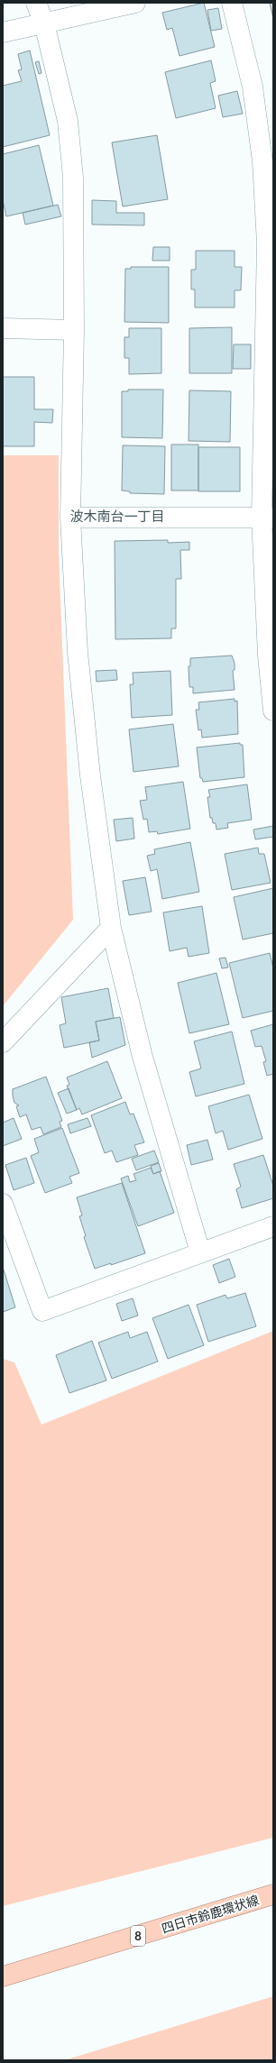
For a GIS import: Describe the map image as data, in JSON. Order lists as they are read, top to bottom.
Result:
{
  "streets": {
    "main road": ["四日市鈴鹿環状線", "8"]
  },
  "districts": ["波木南台一丁目"]
}
